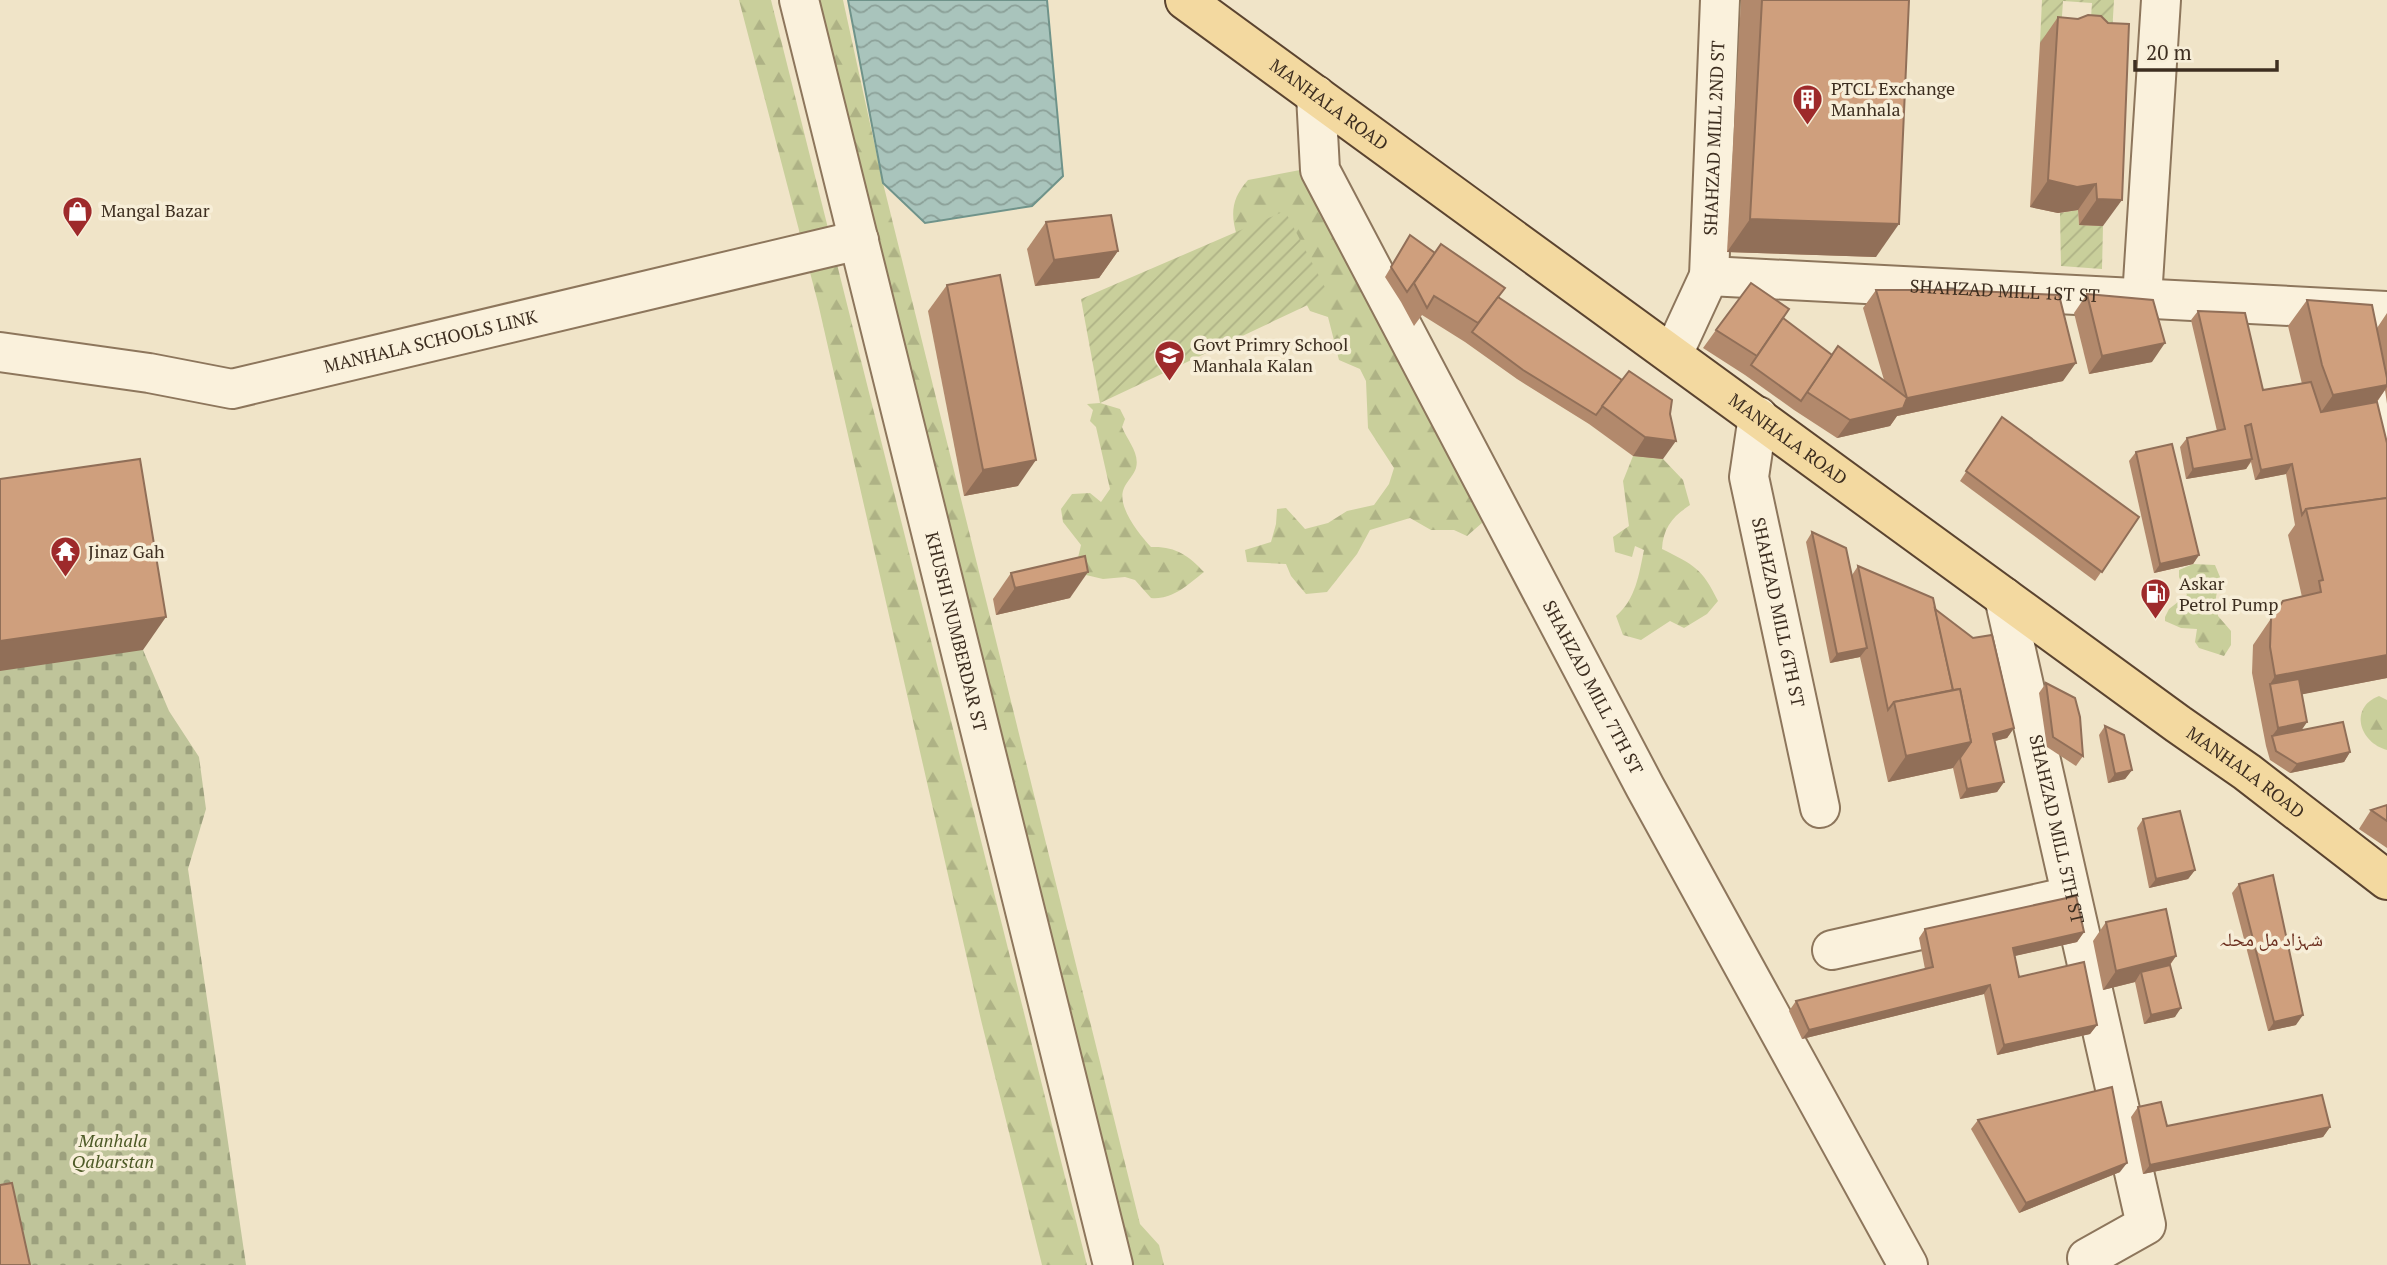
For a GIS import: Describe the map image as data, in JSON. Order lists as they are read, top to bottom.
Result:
{
  "streets": {
    "main road": ["MANHALA ROAD"],
    "street": [
      "SHAHZAD MILL 2ND ST",
      "SHAHZAD MILL 1ST ST",
      "MANHALA SCHOOLS LINK",
      "SHAHZAD MILL 6TH ST",
      "KHUSHI NUMBERDAR ST",
      "SHAHZAD MILL 7TH ST",
      "SHAHZAD MILL 5TH ST"
    ]
  },
  "crossings": [
    ["MANHALA ROAD", "SHAHZAD MILL 6TH ST"],
    ["MANHALA ROAD", "SHAHZAD MILL 7TH ST"],
    ["MANHALA ROAD", "SHAHZAD MILL 5TH ST"],
    ["SHAHZAD MILL 2ND ST", "SHAHZAD MILL 1ST ST"],
    ["MANHALA SCHOOLS LINK", "KHUSHI NUMBERDAR ST"]
  ],
  "districts": ["شہزاد مل محلہ"],
  "parks": ["Manhala Qabarstan"],
  "places": {
    "building": ["PTCL Exchange Manhala"],
    "shop": ["Mangal Bazar"],
    "school or university": ["Govt Primry School Manhala Kalan"],
    "temple": ["Jinaz Gah"],
    "fuel station": ["Askar Petrol Pump"]
  },
  "scale_bar": "20 m"
}
